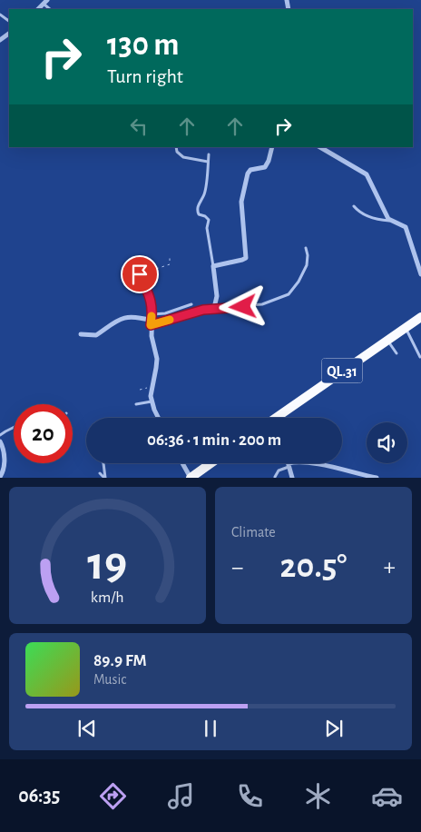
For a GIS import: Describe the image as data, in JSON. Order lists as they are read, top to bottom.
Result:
{
  "streets": {
    "highway": ["QL.31"]
  },
  "page": {
    "turn": ["130 m", "Turn right"],
    "limit": "20",
    "trip": "06:36 · 1 min · 200 m",
    "tile": "Climate",
    "heat": ["−", "20.5°", "+"],
    "song": ["89.9 FM", "Music"],
    "tabs": "06:35",
    "gauge": ["19", "km/h"]
  }
}
